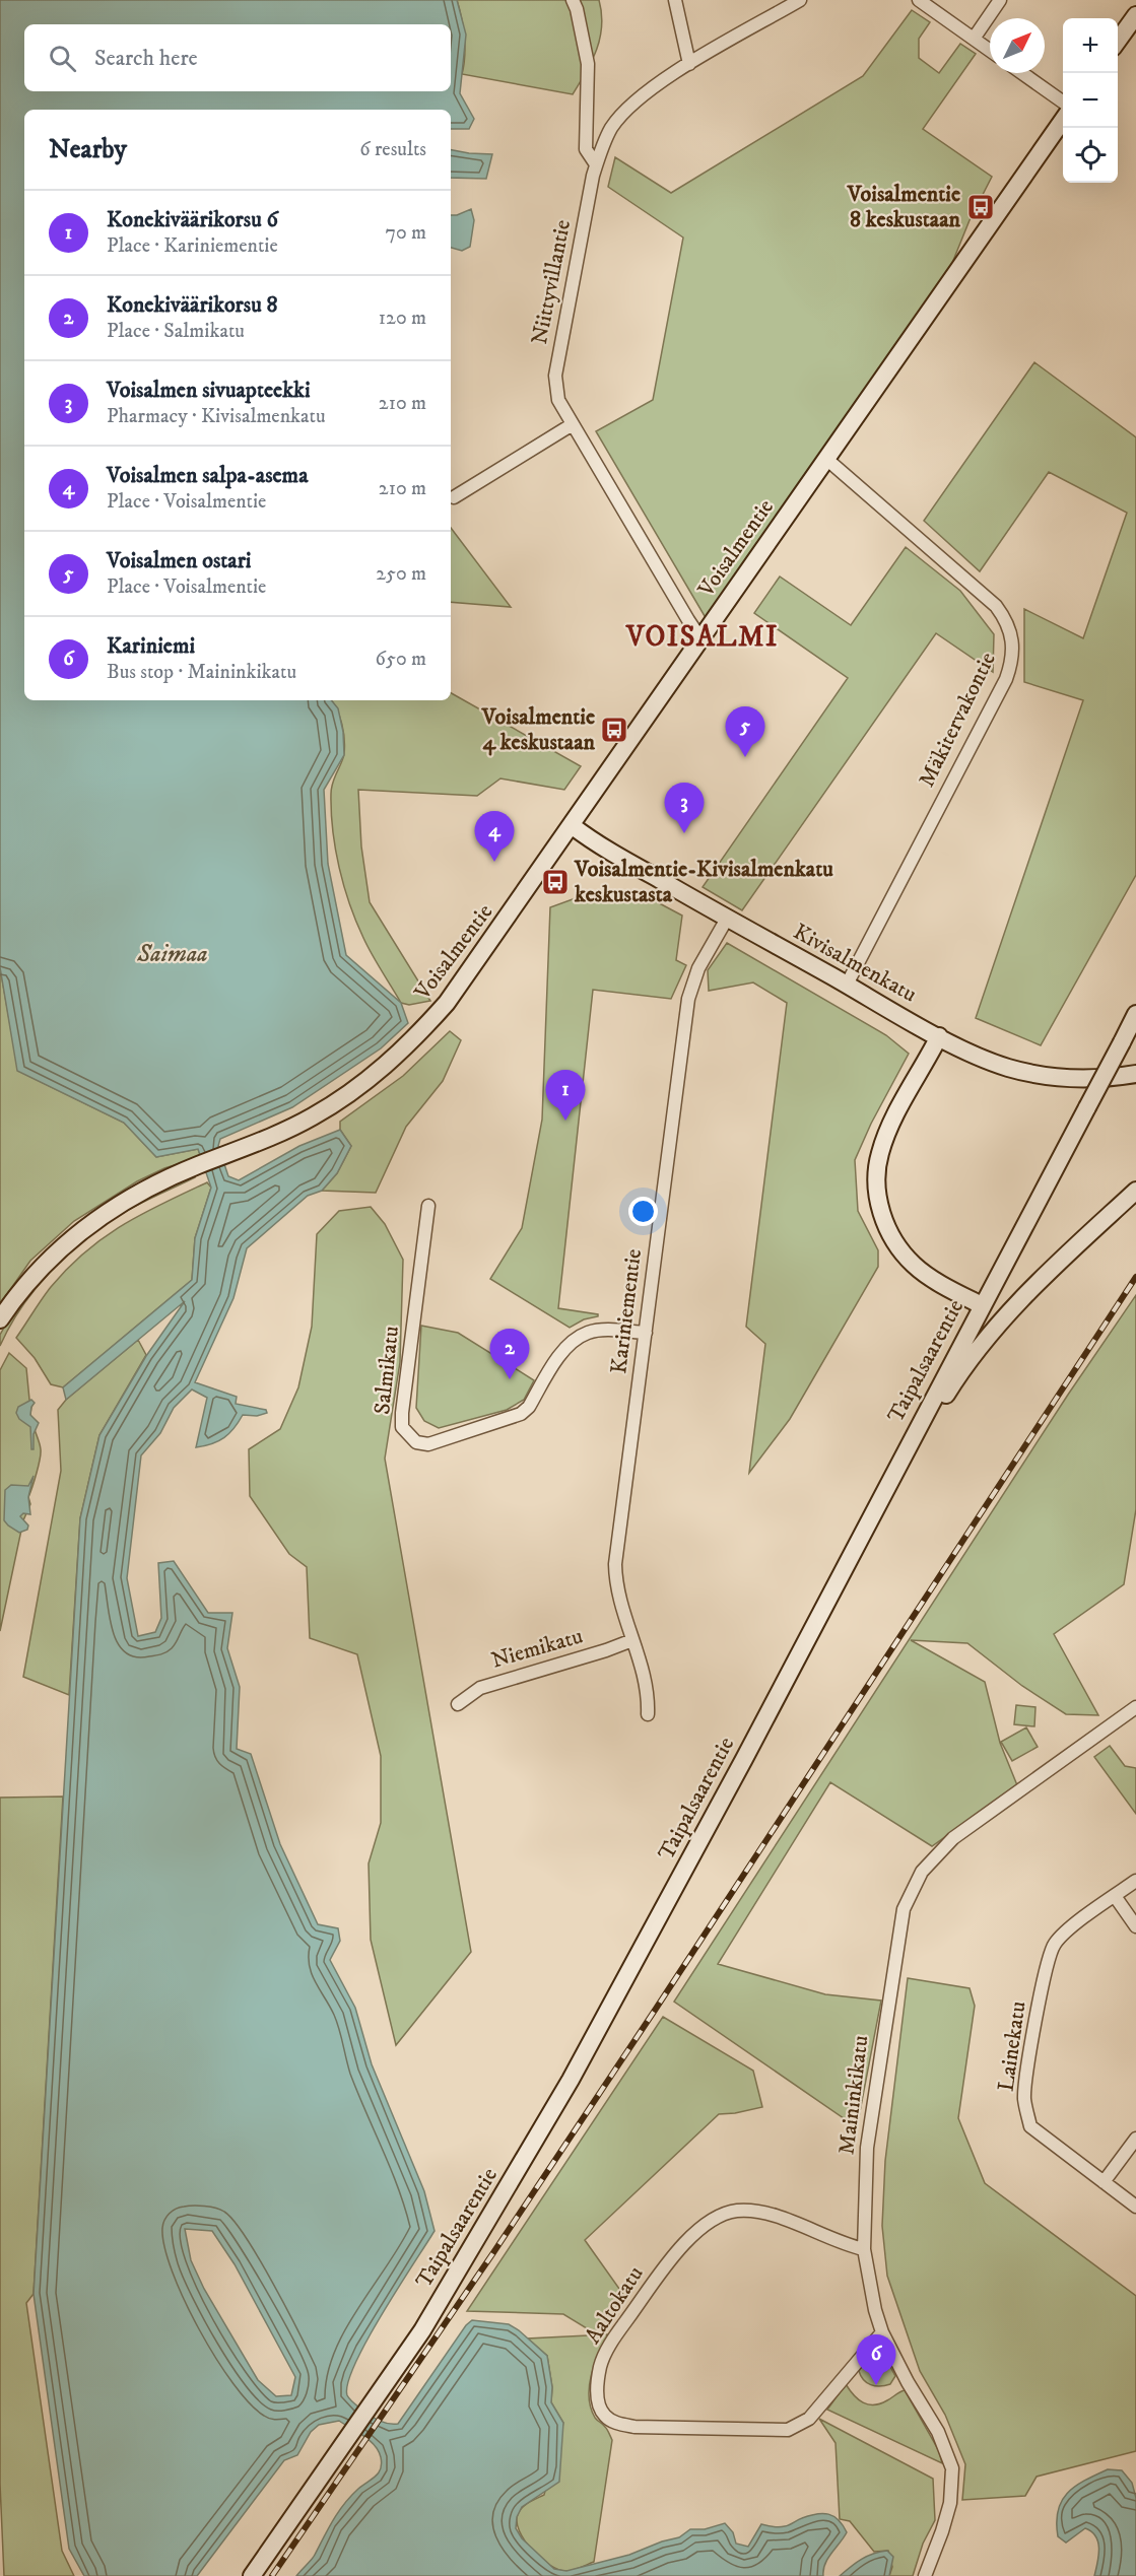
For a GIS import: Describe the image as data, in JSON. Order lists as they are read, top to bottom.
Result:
{
  "streets": {
    "main road": ["Voisalmentie", "Kivisalmenkatu", "Taipalsaarentie"],
    "street": [
      "Niittyvillantie",
      "Mäkitervakontie",
      "Kariniementie",
      "Salmikatu",
      "Niemikatu",
      "Lainekatu",
      "Maininkikatu",
      "Aaltokatu"
    ]
  },
  "crossings": [
    ["Niittyvillantie", "Voisalmentie"],
    ["Voisalmentie", "Mäkitervakontie"],
    ["Voisalmentie", "Kivisalmenkatu"],
    ["Mäkitervakontie", "Kivisalmenkatu"],
    ["Kivisalmenkatu", "Kariniementie"],
    ["Kariniementie", "Salmikatu"],
    ["Kariniementie", "Niemikatu"],
    ["Maininkikatu", "Aaltokatu"]
  ],
  "districts": ["VOISALMI"],
  "water": ["Saimaa"],
  "places": {
    "bus stop": ["Voisalmentie 8 keskustaan", "Voisalmentie 4 keskustaan", "Voisalmentie-Kivisalmenkatu keskustasta"]
  },
  "north": "top right",
  "page": {
    "map_buttons": ["+", "−"],
    "search": "Search here",
    "heading": ["Nearby", "6 results"],
    "list": [
      {
        "mark": "1",
        "name": "Konekiväärikorsu 6",
        "note": "Place · Kariniementie",
        "value": "70 m"
      },
      {
        "mark": "2",
        "name": "Konekiväärikorsu 8",
        "note": "Place · Salmikatu",
        "value": "120 m"
      },
      {
        "mark": "3",
        "name": "Voisalmen sivuapteekki",
        "note": "Pharmacy · Kivisalmenkatu",
        "value": "210 m"
      },
      {
        "mark": "4",
        "name": "Voisalmen salpa-asema",
        "note": "Place · Voisalmentie",
        "value": "210 m"
      },
      {
        "mark": "5",
        "name": "Voisalmen ostari",
        "note": "Place · Voisalmentie",
        "value": "250 m"
      },
      {
        "mark": "6",
        "name": "Kariniemi",
        "note": "Bus stop · Maininkikatu",
        "value": "650 m"
      }
    ],
    "pins": [
      "5",
      "3",
      "4",
      "1",
      "2",
      "6"
    ]
  }
}
